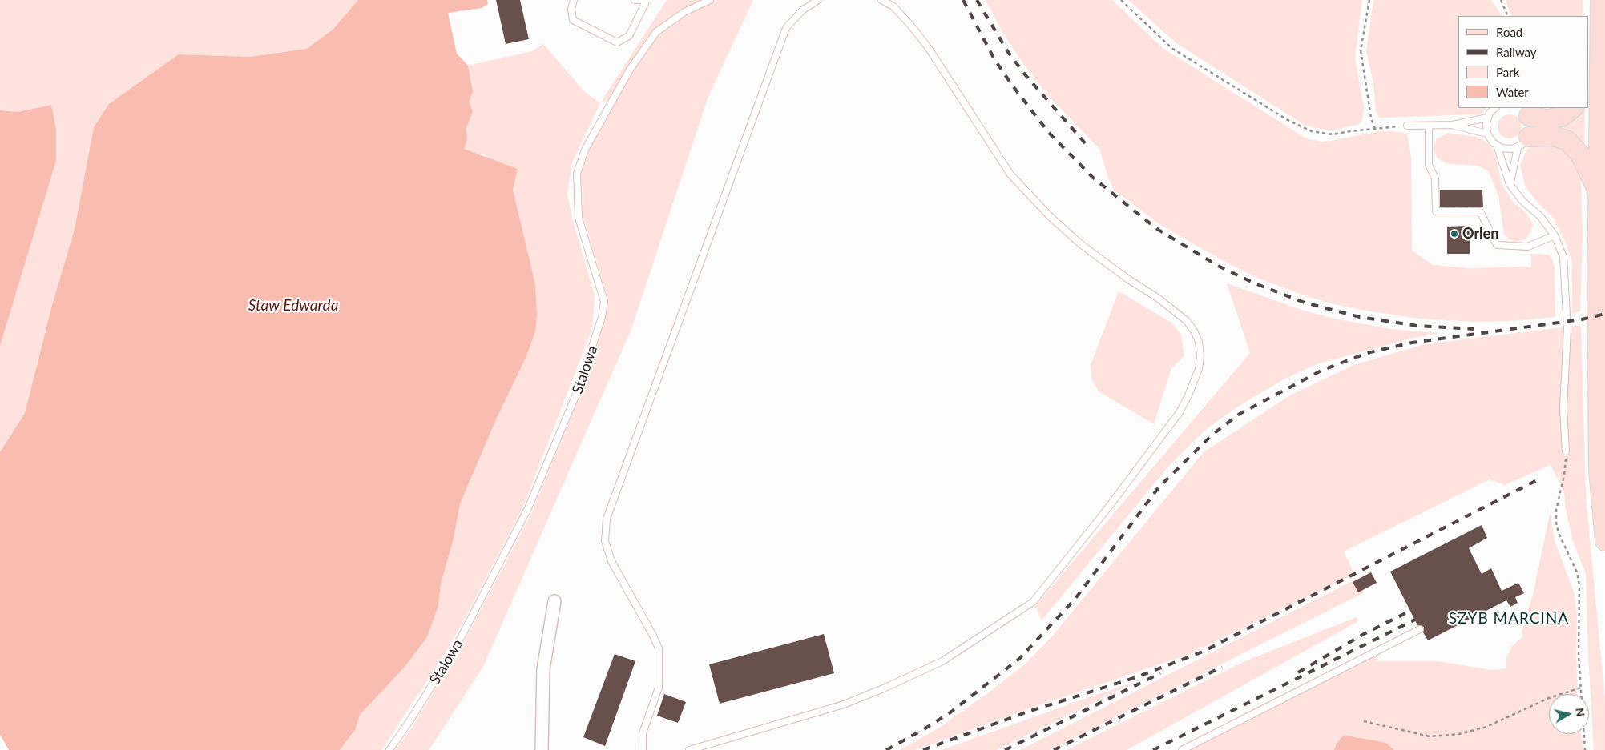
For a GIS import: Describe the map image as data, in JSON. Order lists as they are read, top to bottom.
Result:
{
  "streets": {
    "lane": ["Stalowa"]
  },
  "districts": ["SZYB MARCINA"],
  "water": ["Staw Edwarda"],
  "places": ["Orlen"],
  "legend": [
    "Road",
    "Railway",
    "Park",
    "Water"
  ],
  "north": "right"
}
